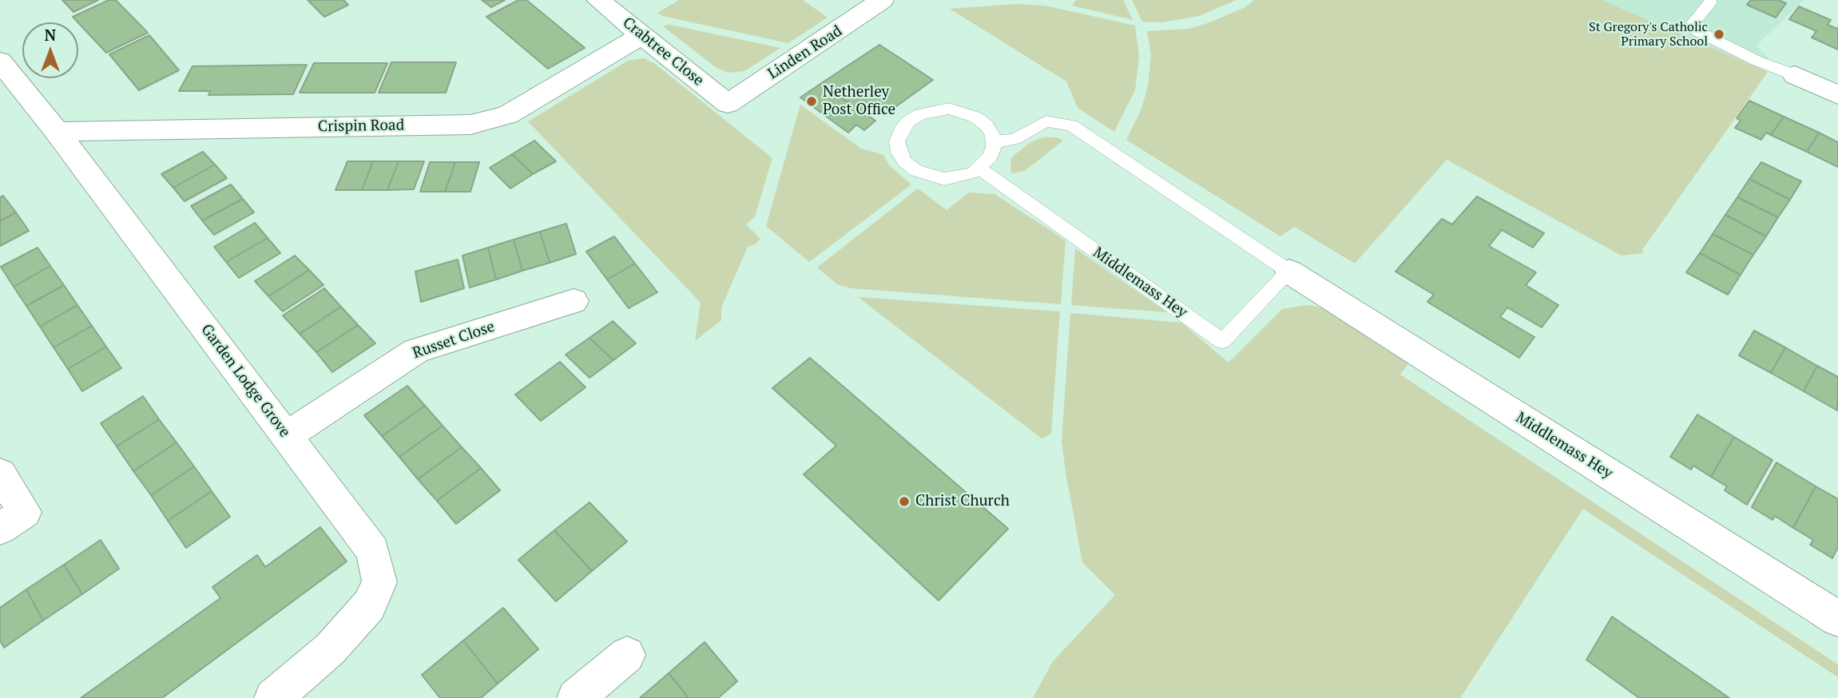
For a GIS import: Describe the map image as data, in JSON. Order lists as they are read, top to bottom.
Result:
{
  "streets": {
    "street": [
      "Crabtree Close",
      "Linden Road",
      "Crispin Road",
      "Middlemass Hey",
      "Russet Close",
      "Garden Lodge Grove"
    ]
  },
  "crossings": [
    ["Crabtree Close", "Linden Road"],
    ["Crabtree Close", "Crispin Road"],
    ["Crispin Road", "Garden Lodge Grove"],
    ["Russet Close", "Garden Lodge Grove"]
  ],
  "places": ["St Gregory's Catholic Primary School", "Netherley Post Office", "Christ Church"],
  "north": "top"
}
